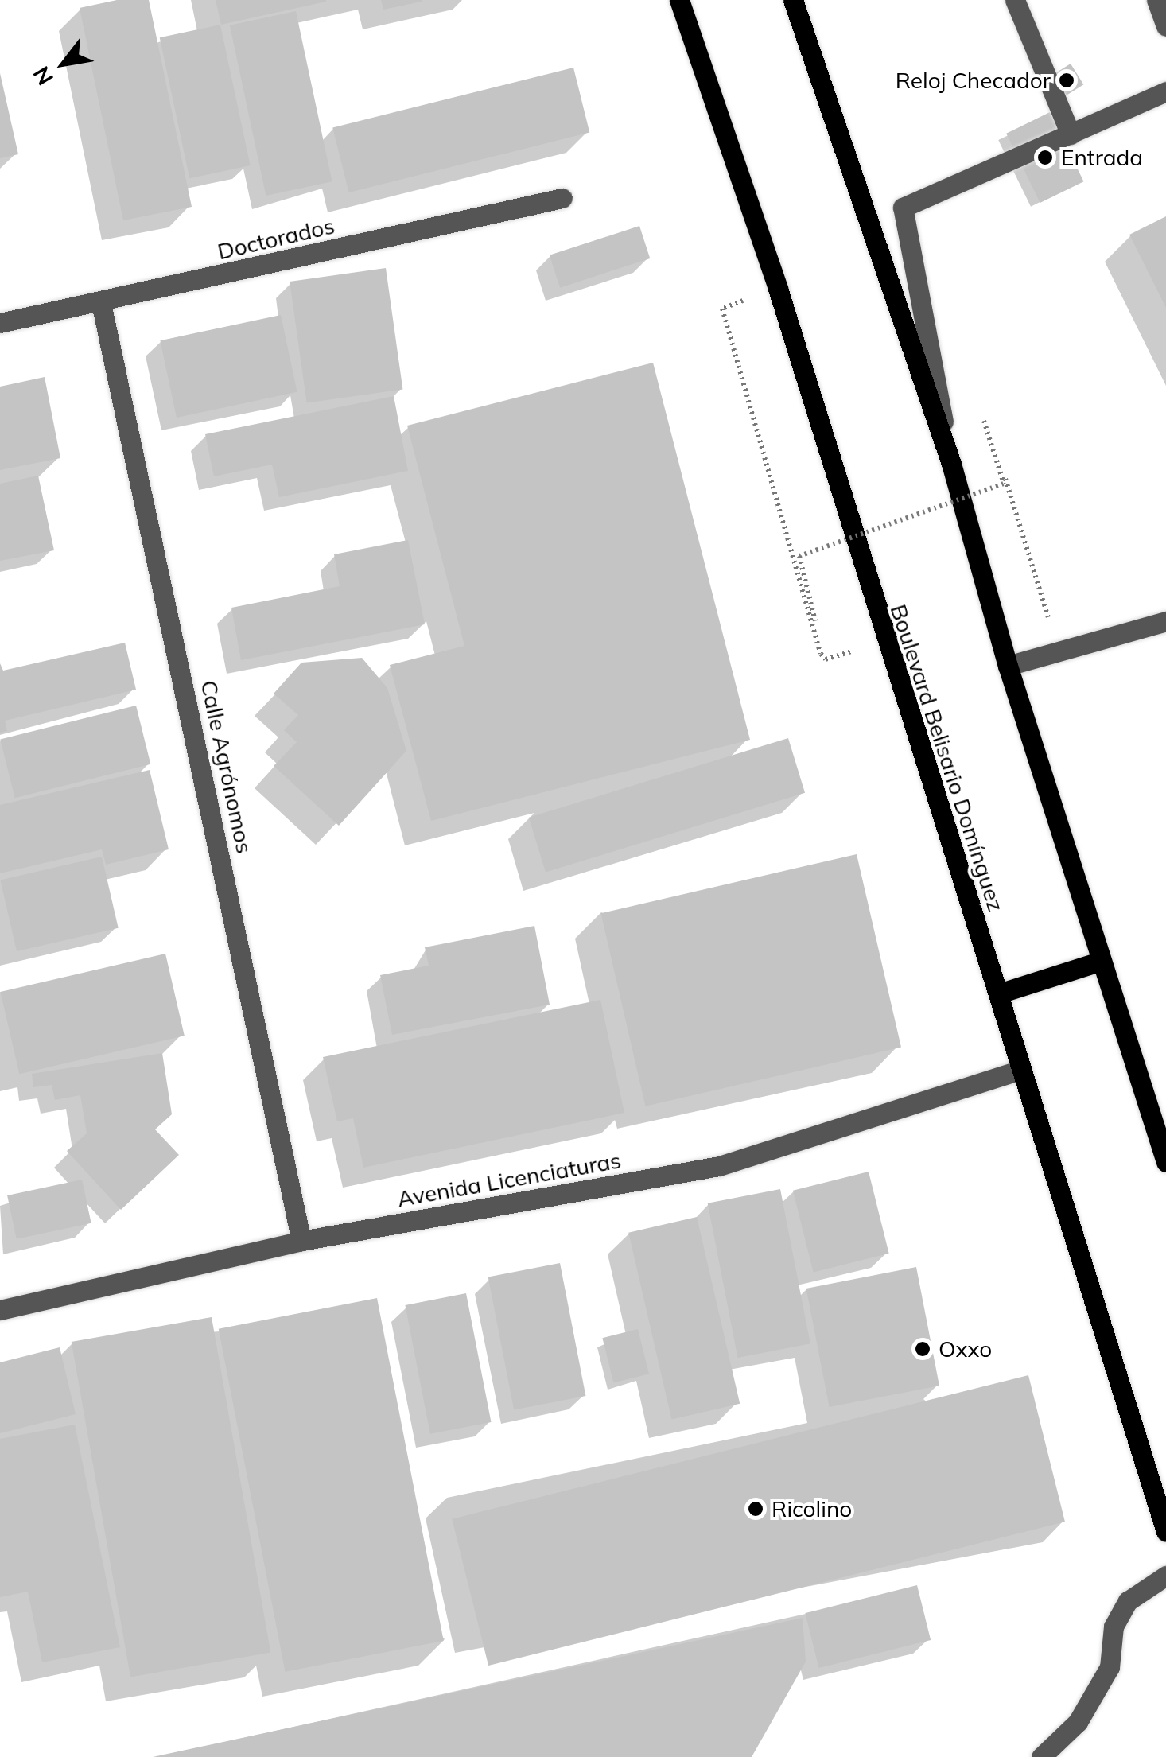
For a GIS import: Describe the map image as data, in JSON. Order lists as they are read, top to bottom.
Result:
{
  "streets": {
    "main road": ["Boulevard Belisario Domínguez"],
    "street": ["Doctorados", "Calle Agrónomos", "Avenida Licenciaturas"]
  },
  "crossings": [
    ["Doctorados", "Calle Agrónomos"],
    ["Boulevard Belisario Domínguez", "Avenida Licenciaturas"],
    ["Calle Agrónomos", "Avenida Licenciaturas"]
  ],
  "places": [
    "Reloj Checador",
    "Entrada",
    "Oxxo",
    "Ricolino"
  ],
  "north": "bottom left"
}
